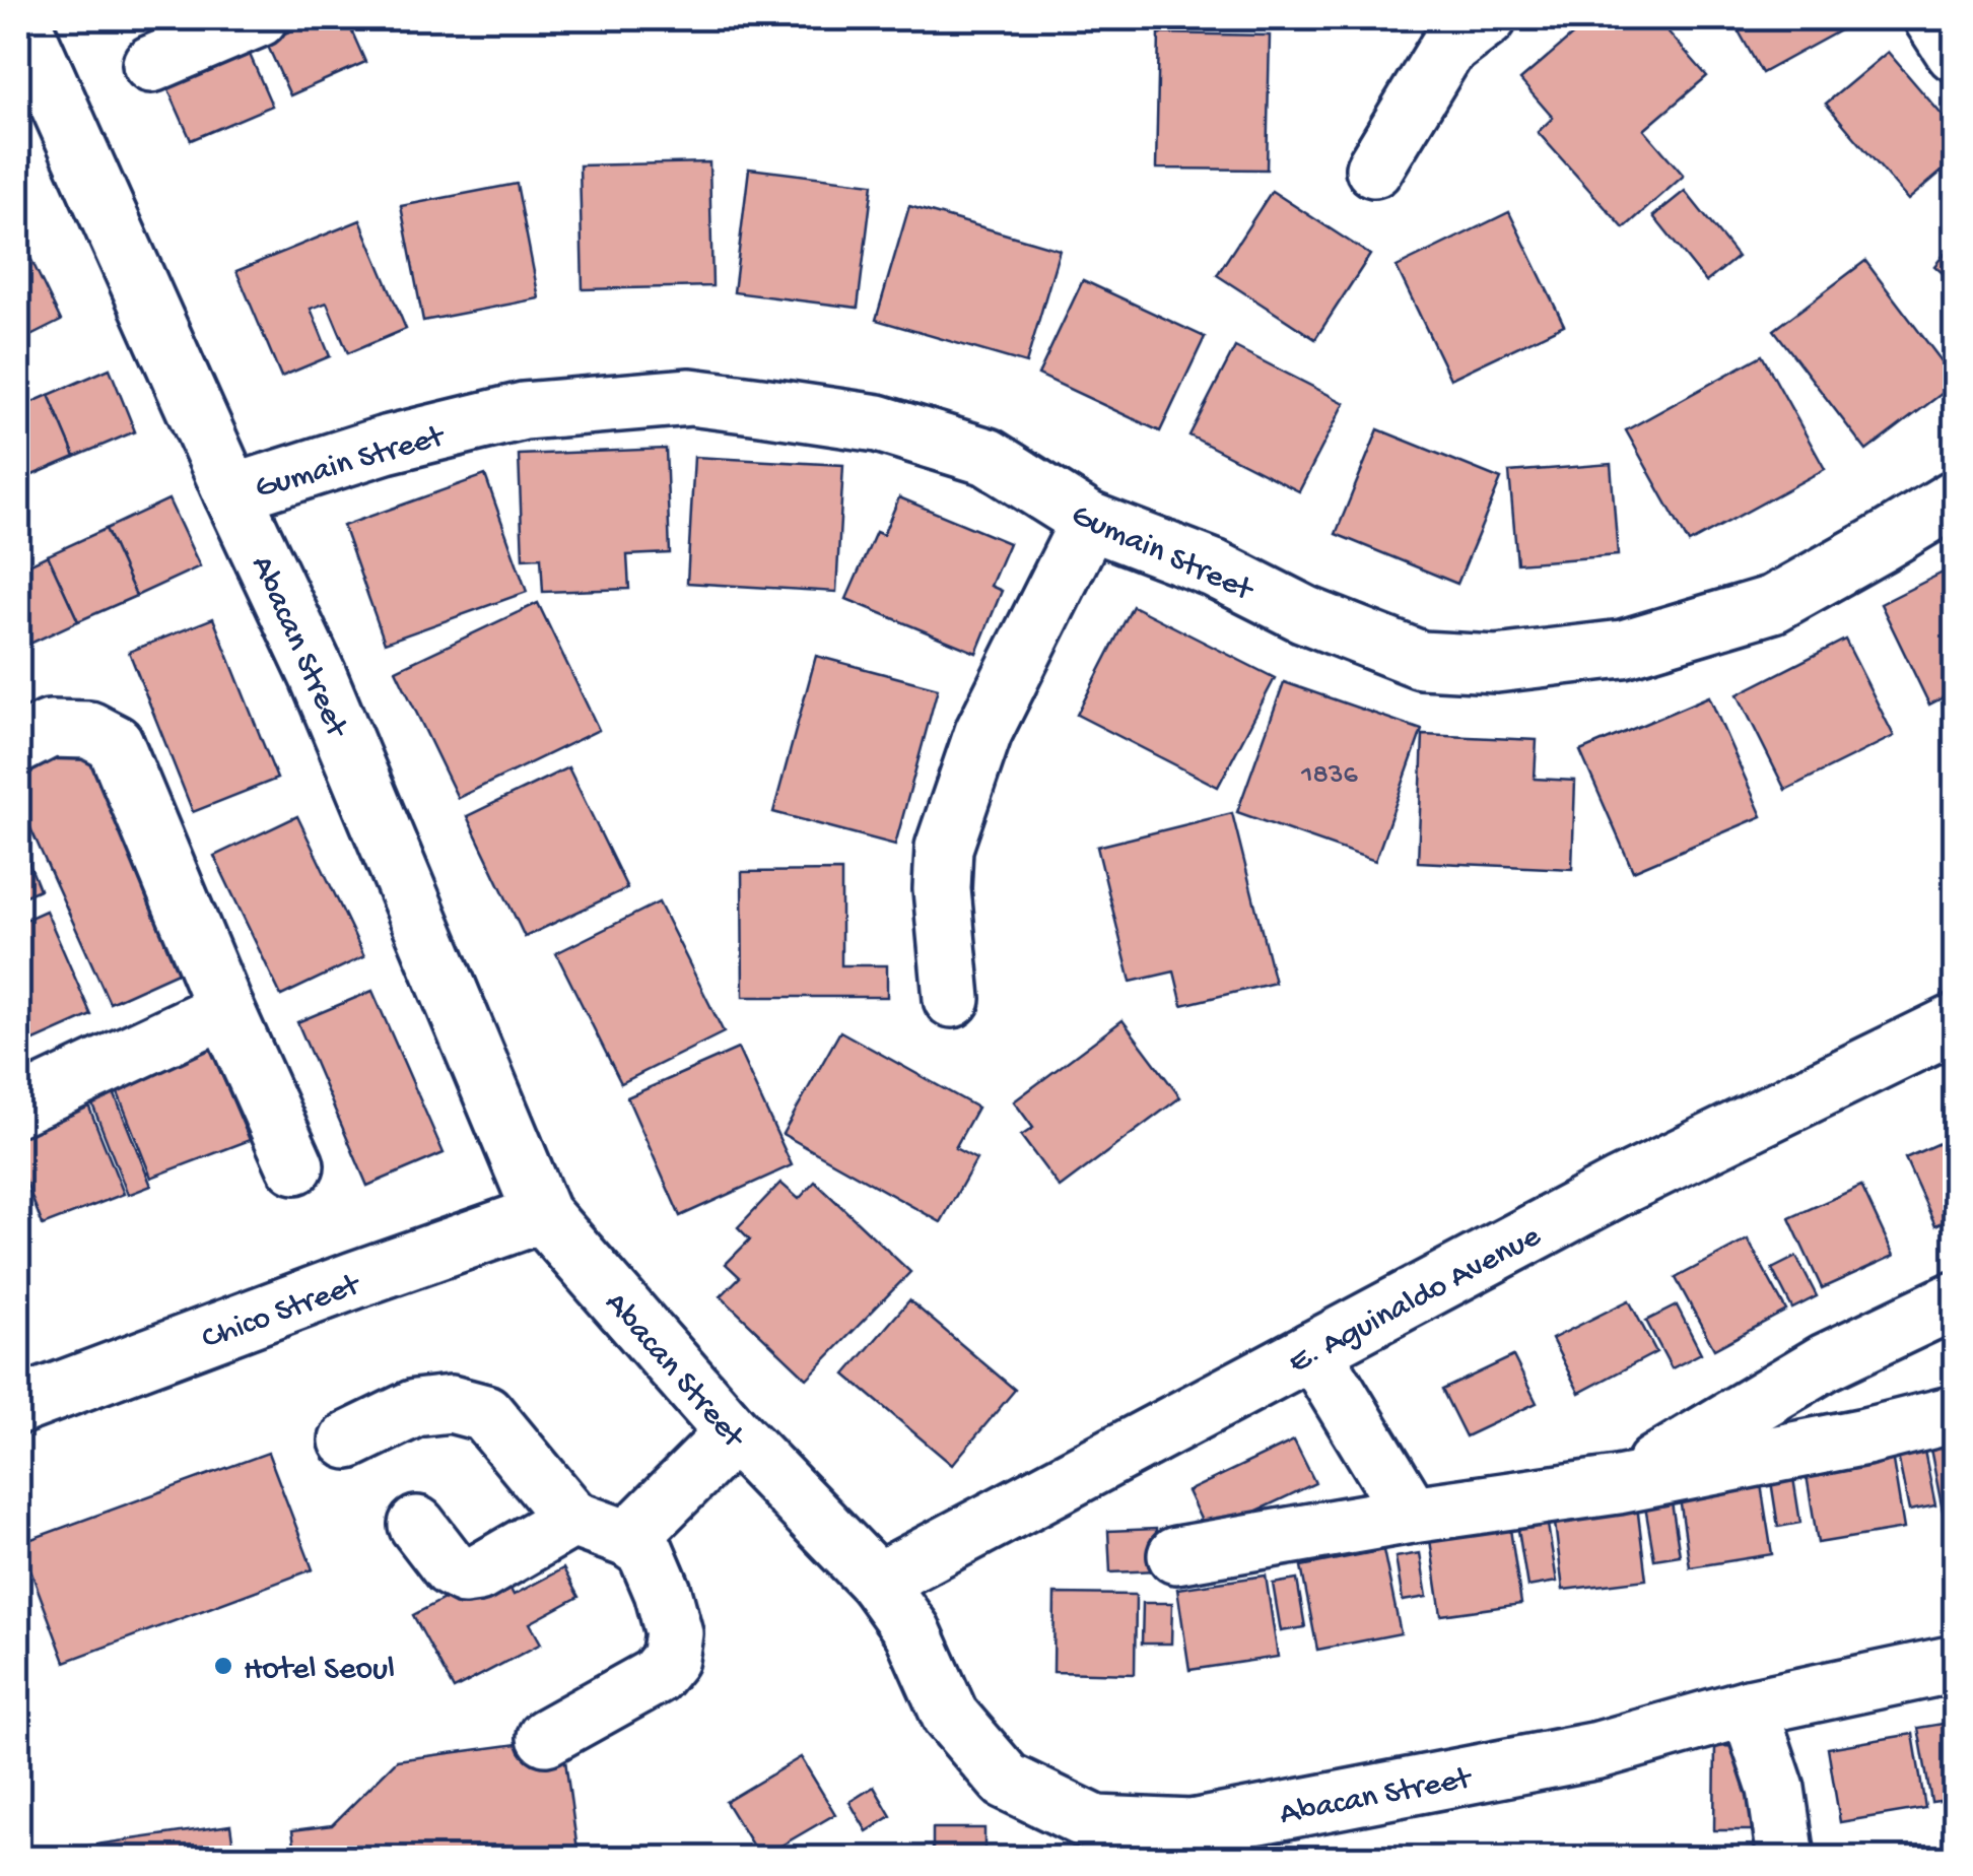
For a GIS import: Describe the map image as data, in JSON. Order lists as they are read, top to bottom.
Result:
{
  "streets": {
    "street": [
      "Gumain Street",
      "Abacan Street",
      "E. Aguinaldo Avenue",
      "Chico Street"
    ]
  },
  "crossings": [
    ["Gumain Street", "Abacan Street"],
    ["Abacan Street", "E. Aguinaldo Avenue"],
    ["Abacan Street", "Chico Street"]
  ],
  "places": ["Hotel Seoul"],
  "house_numbers": ["1836"]
}
